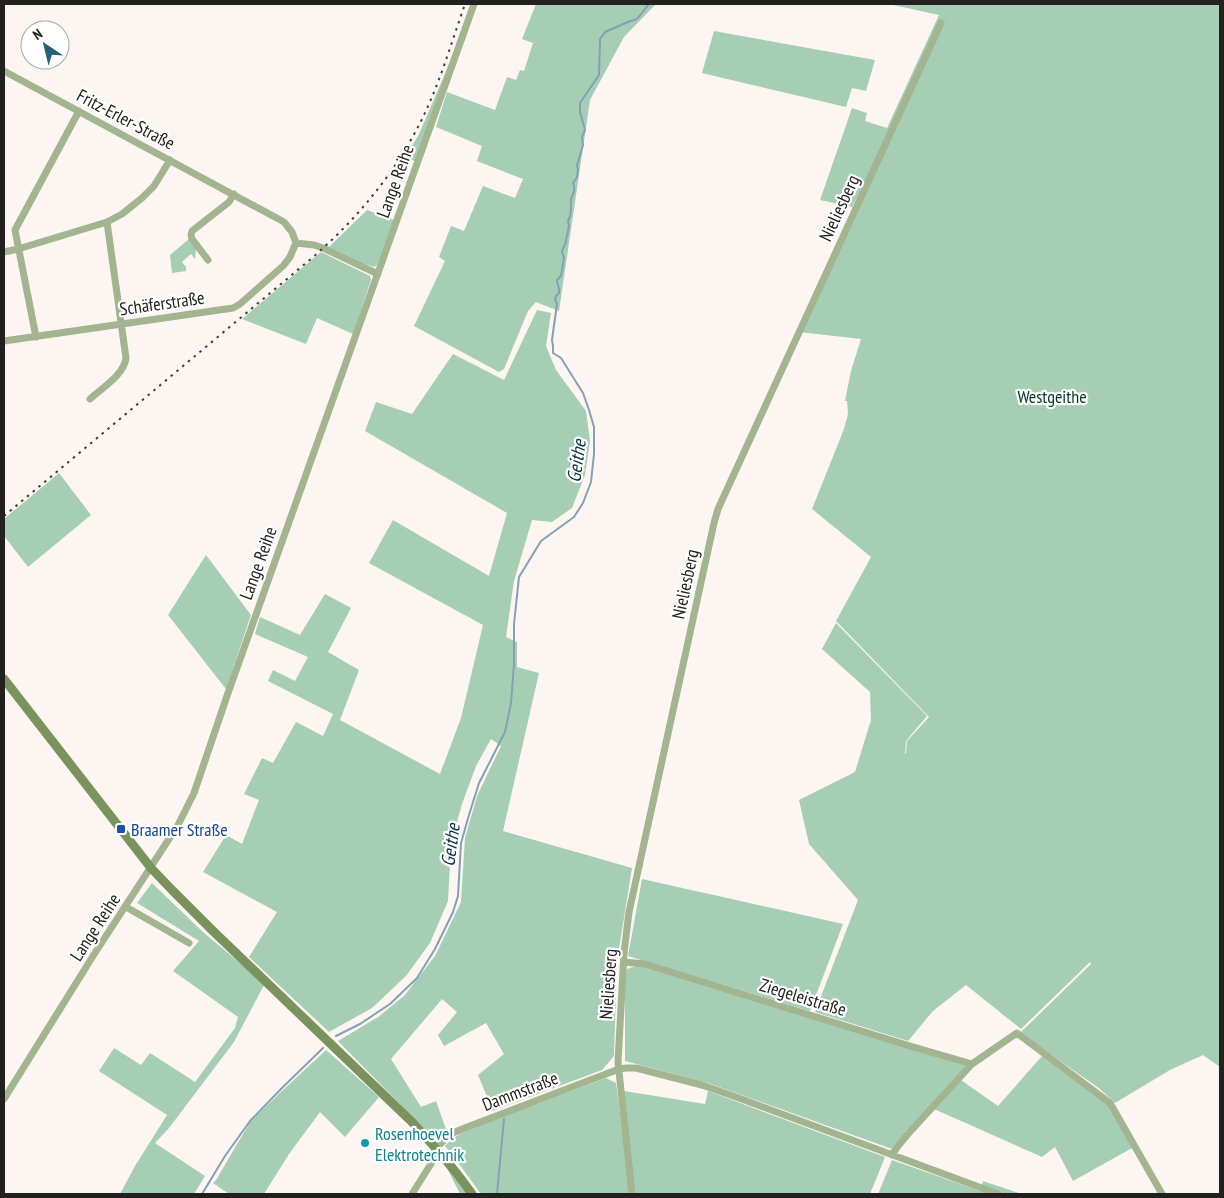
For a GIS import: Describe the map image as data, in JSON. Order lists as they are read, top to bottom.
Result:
{
  "streets": {
    "street": [
      "Fritz-Erler-Straße",
      "Lange Reihe",
      "Nieliesberg",
      "Schäferstraße",
      "Ziegeleistraße",
      "Dammstraße"
    ]
  },
  "crossings": [
    ["Fritz-Erler-Straße", "Schäferstraße"],
    ["Nieliesberg", "Ziegeleistraße"],
    ["Nieliesberg", "Dammstraße"]
  ],
  "water": ["Geithe"],
  "parks": ["Westgeithe"],
  "places": {
    "transit": ["Braamer Straße"],
    "other": ["Rosenhoevel Elektrotechnik"]
  },
  "north": "top left"
}
